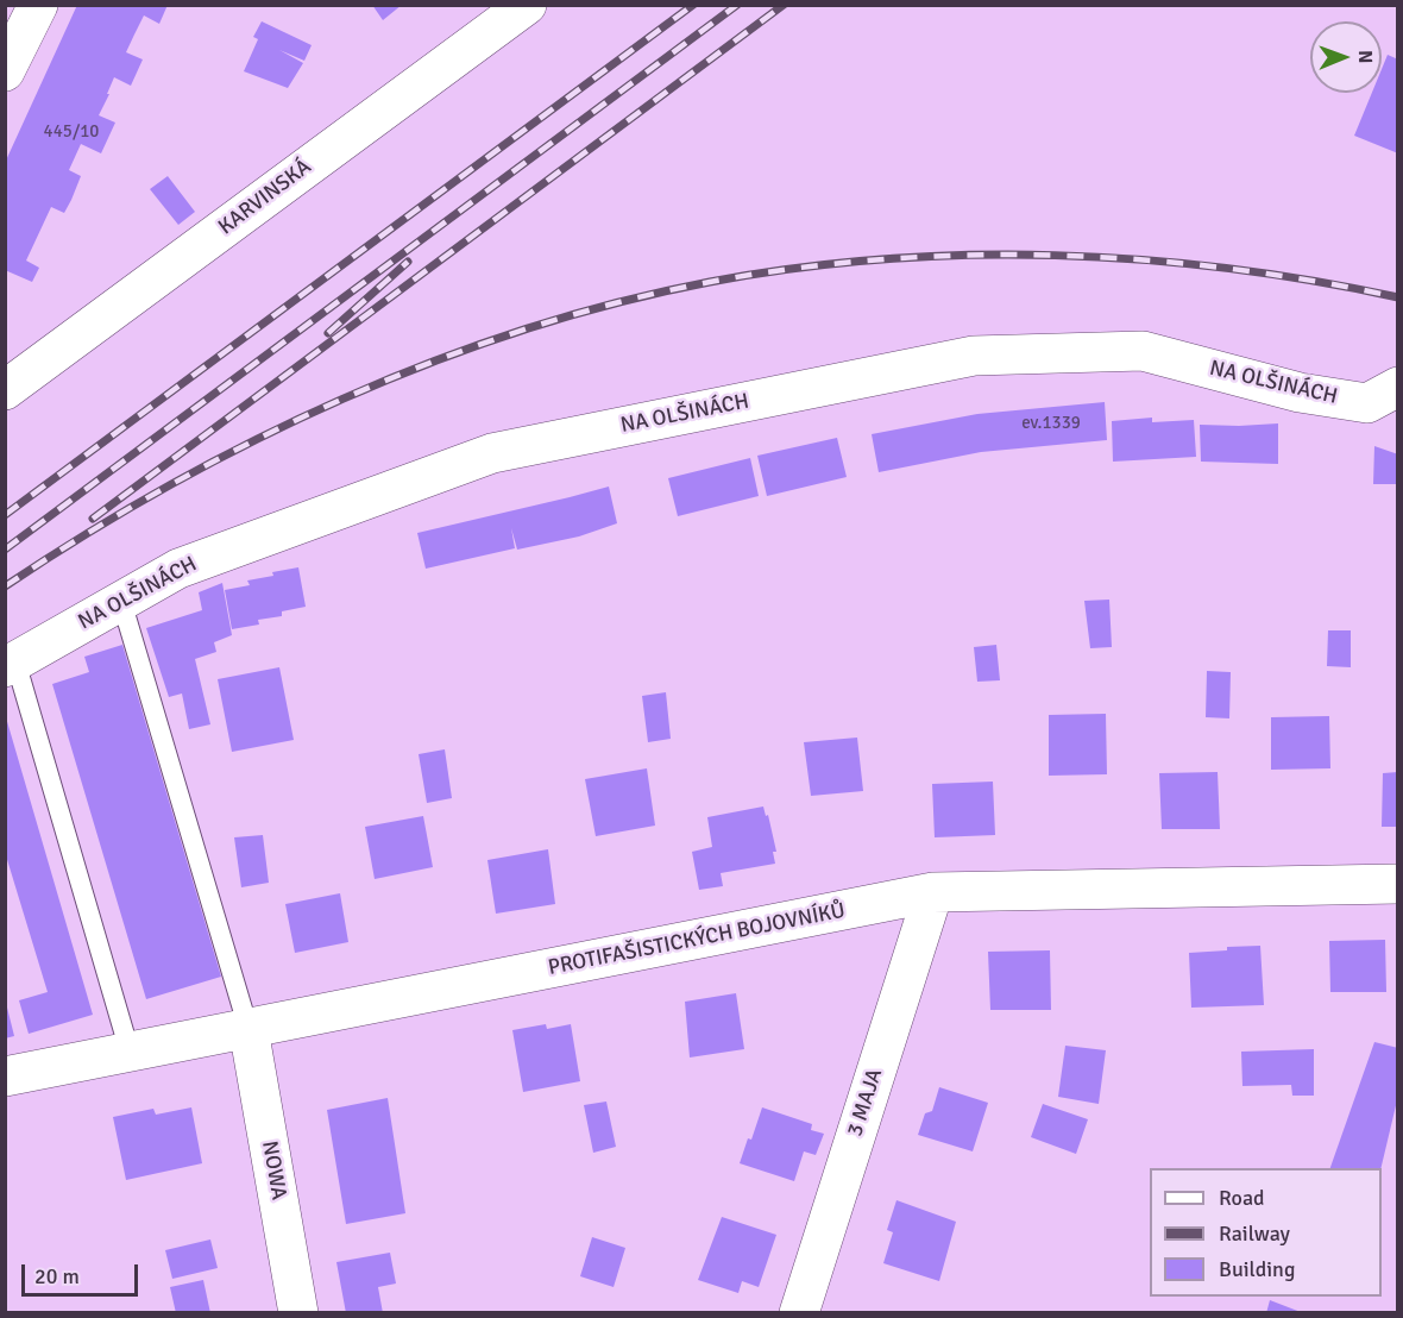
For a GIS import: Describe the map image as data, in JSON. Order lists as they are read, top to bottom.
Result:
{
  "streets": {
    "street": [
      "KARVINSKÁ",
      "NA OLŠINÁCH",
      "PROTIFAŠISTICKÝCH BOJOVNÍKŮ",
      "3 MAJA",
      "NOWA"
    ]
  },
  "crossings": [
    ["PROTIFAŠISTICKÝCH BOJOVNÍKŮ", "3 MAJA"],
    ["PROTIFAŠISTICKÝCH BOJOVNÍKŮ", "NOWA"]
  ],
  "house_numbers": ["445/10", "ev.1339"],
  "legend": ["Road", "Railway", "Building"],
  "scale_bar": "20 m",
  "north": "right"
}
